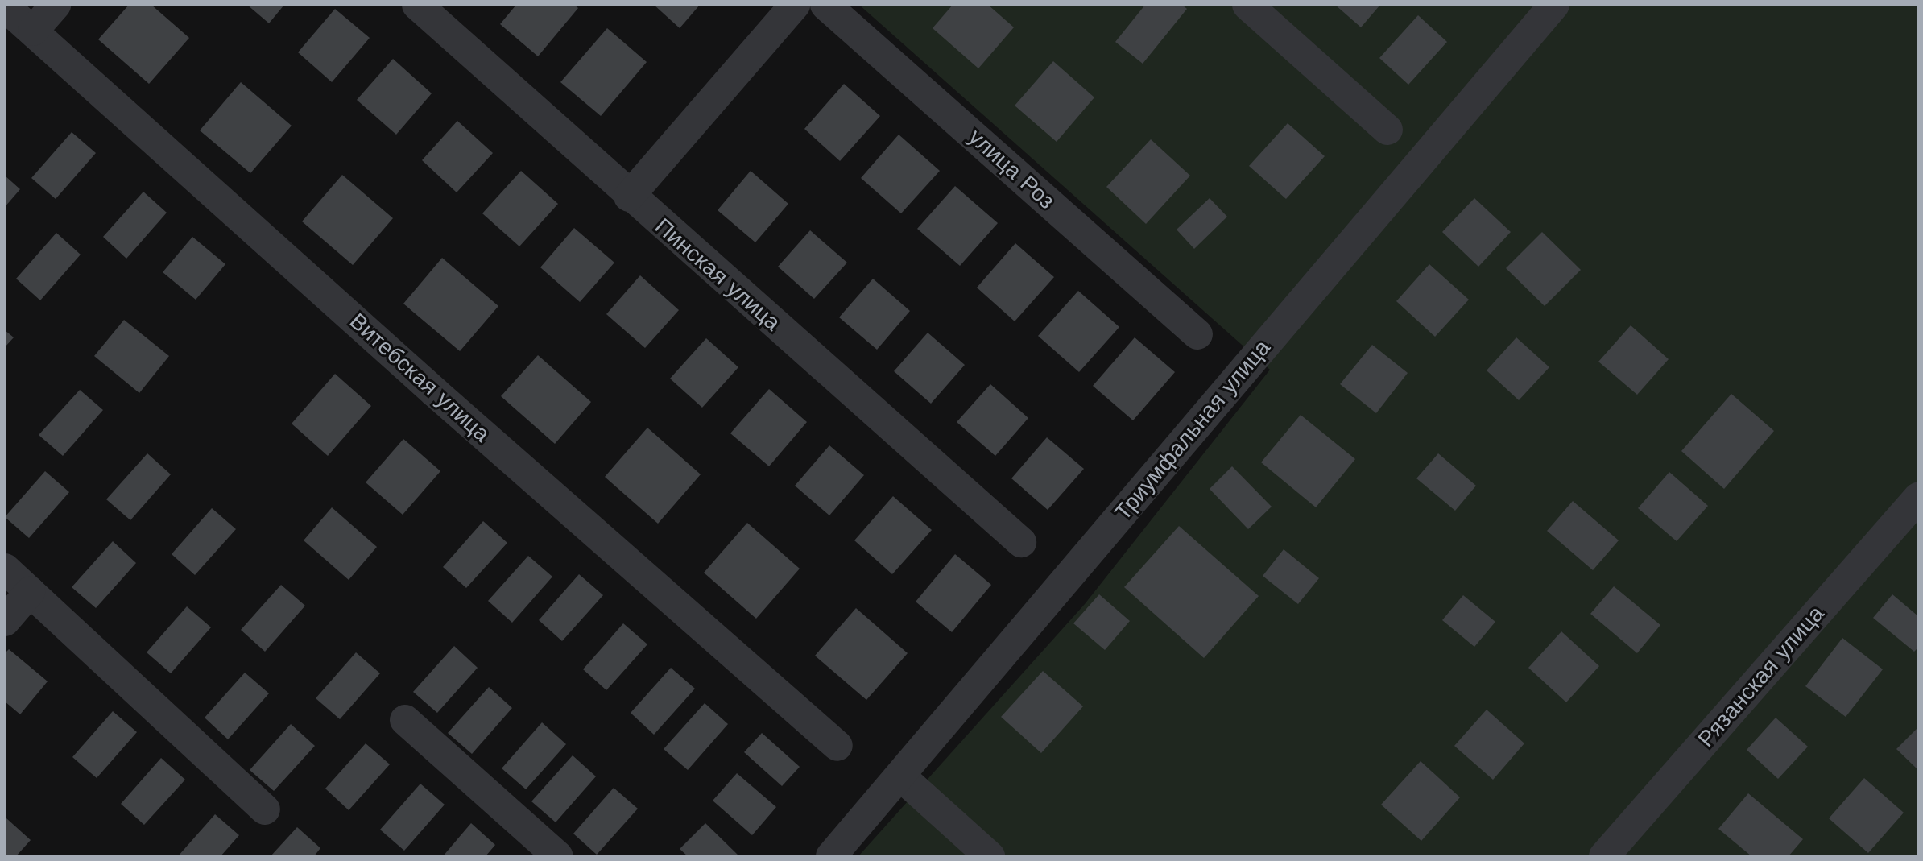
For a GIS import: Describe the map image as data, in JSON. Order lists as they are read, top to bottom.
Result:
{
  "streets": {
    "street": [
      "улица Роз",
      "Пинская улица",
      "Витебская улица",
      "Триумфальная улица",
      "Рязанская улица"
    ]
  }
}
